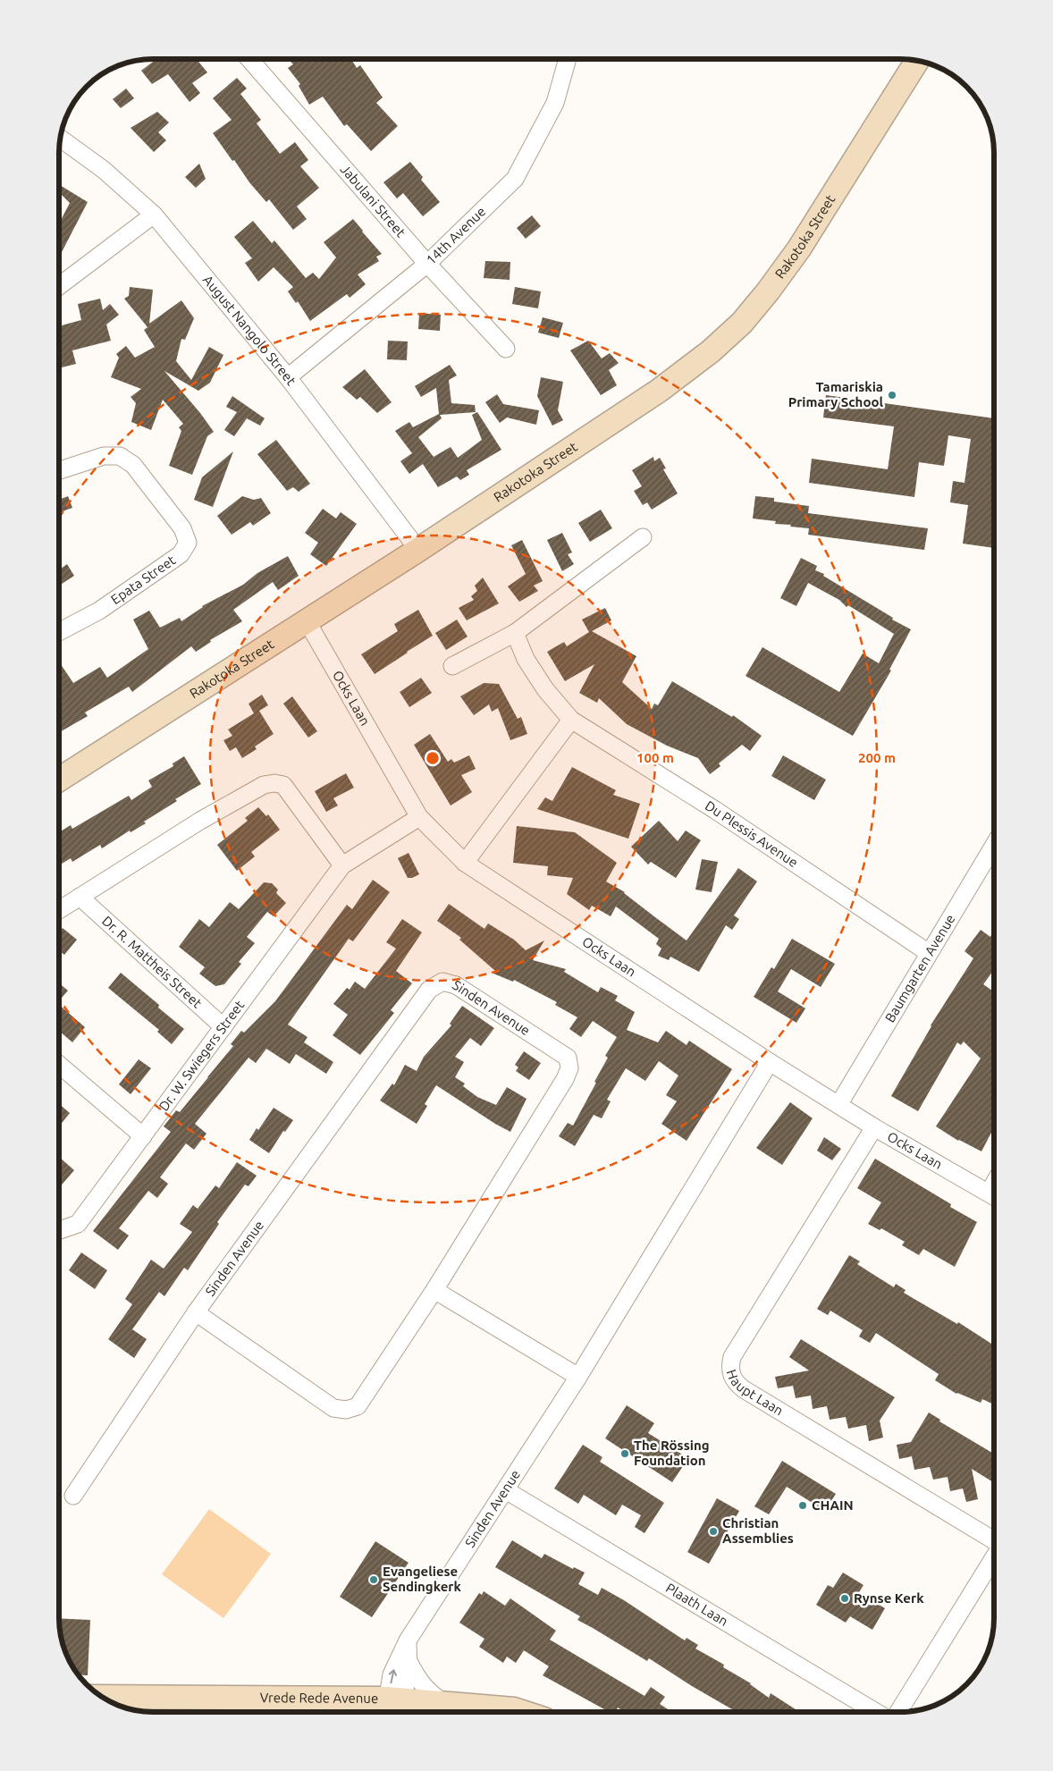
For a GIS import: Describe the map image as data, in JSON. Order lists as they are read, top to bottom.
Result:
{
  "streets": {
    "street": [
      "Jabulani Street",
      "14th Avenue",
      "Rakotoka Street",
      "August Nangolo Street",
      "Epata Street",
      "Ocks Laan",
      "Du Plessis Avenue",
      "Dr. R. Mattheis Street",
      "Baumgarten Avenue",
      "Sinden Avenue",
      "Dr. W. Swiegers Street",
      "Haupt Laan",
      "Plaath Laan",
      "Vrede Rede Avenue"
    ]
  },
  "crossings": [
    ["Jabulani Street", "14th Avenue"],
    ["14th Avenue", "August Nangolo Street"],
    ["Rakotoka Street", "August Nangolo Street"],
    ["Rakotoka Street", "Ocks Laan"],
    ["Ocks Laan", "Baumgarten Avenue"],
    ["Ocks Laan", "Sinden Avenue"],
    ["Ocks Laan", "Dr. W. Swiegers Street"],
    ["Ocks Laan", "Haupt Laan"],
    ["Du Plessis Avenue", "Baumgarten Avenue"],
    ["Dr. R. Mattheis Street", "Dr. W. Swiegers Street"],
    ["Sinden Avenue", "Plaath Laan"],
    ["Sinden Avenue", "Vrede Rede Avenue"]
  ],
  "places": [
    "Tamariskia Primary School",
    "The Rössing Foundation",
    "CHAIN",
    "Christian Assemblies",
    "Evangeliese Sendingkerk",
    "Rynse Kerk"
  ],
  "rings": ["100 m", "200 m"]
}
